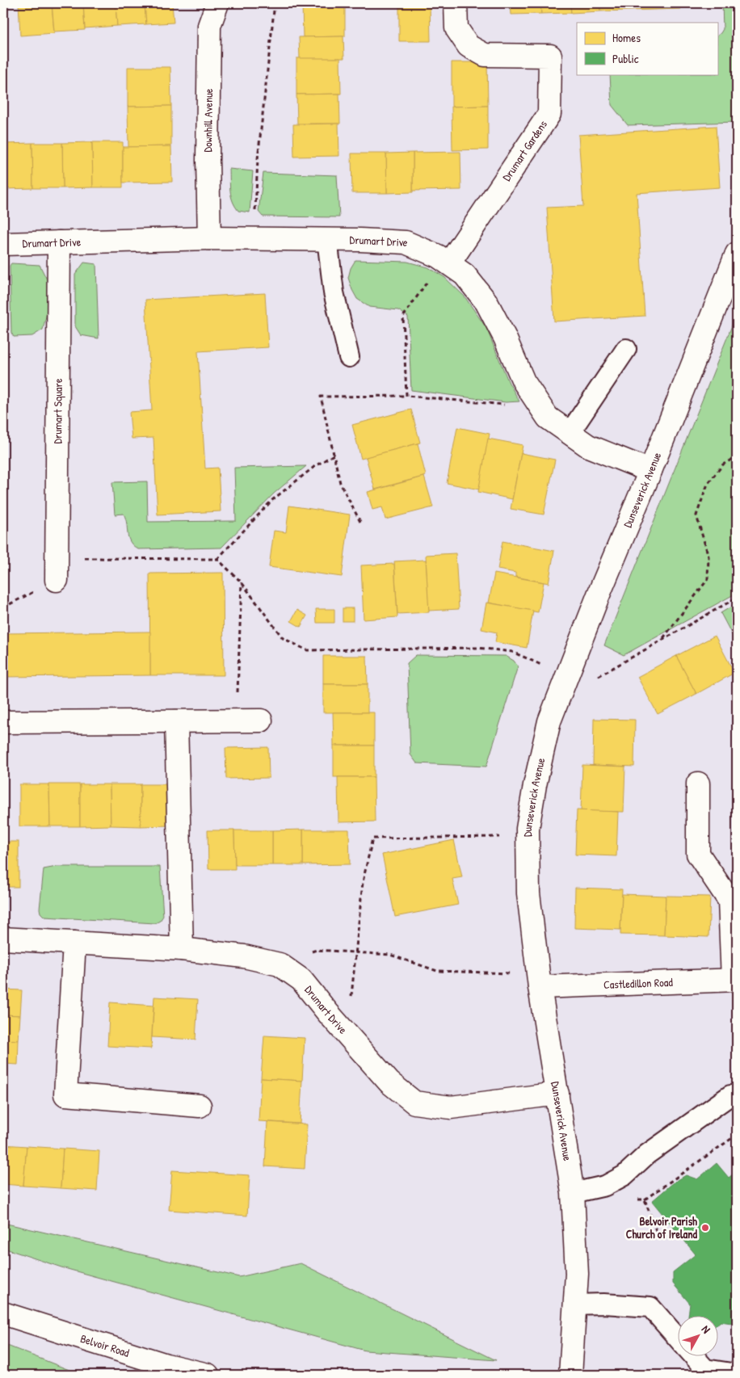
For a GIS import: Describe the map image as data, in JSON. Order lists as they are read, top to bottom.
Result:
{
  "streets": {
    "main road": [
      "Downhill Avenue",
      "Drumart Gardens",
      "Drumart Drive",
      "Drumart Square",
      "Dunseverick Avenue",
      "Castledillon Road",
      "Belvoir Road"
    ]
  },
  "crossings": [
    ["Downhill Avenue", "Drumart Drive"],
    ["Drumart Gardens", "Drumart Drive"],
    ["Drumart Drive", "Drumart Square"],
    ["Drumart Drive", "Dunseverick Avenue"],
    ["Dunseverick Avenue", "Castledillon Road"]
  ],
  "places": ["Belvoir Parish Church of Ireland"],
  "legend": ["Homes", "Public"],
  "north": "top right"
}
